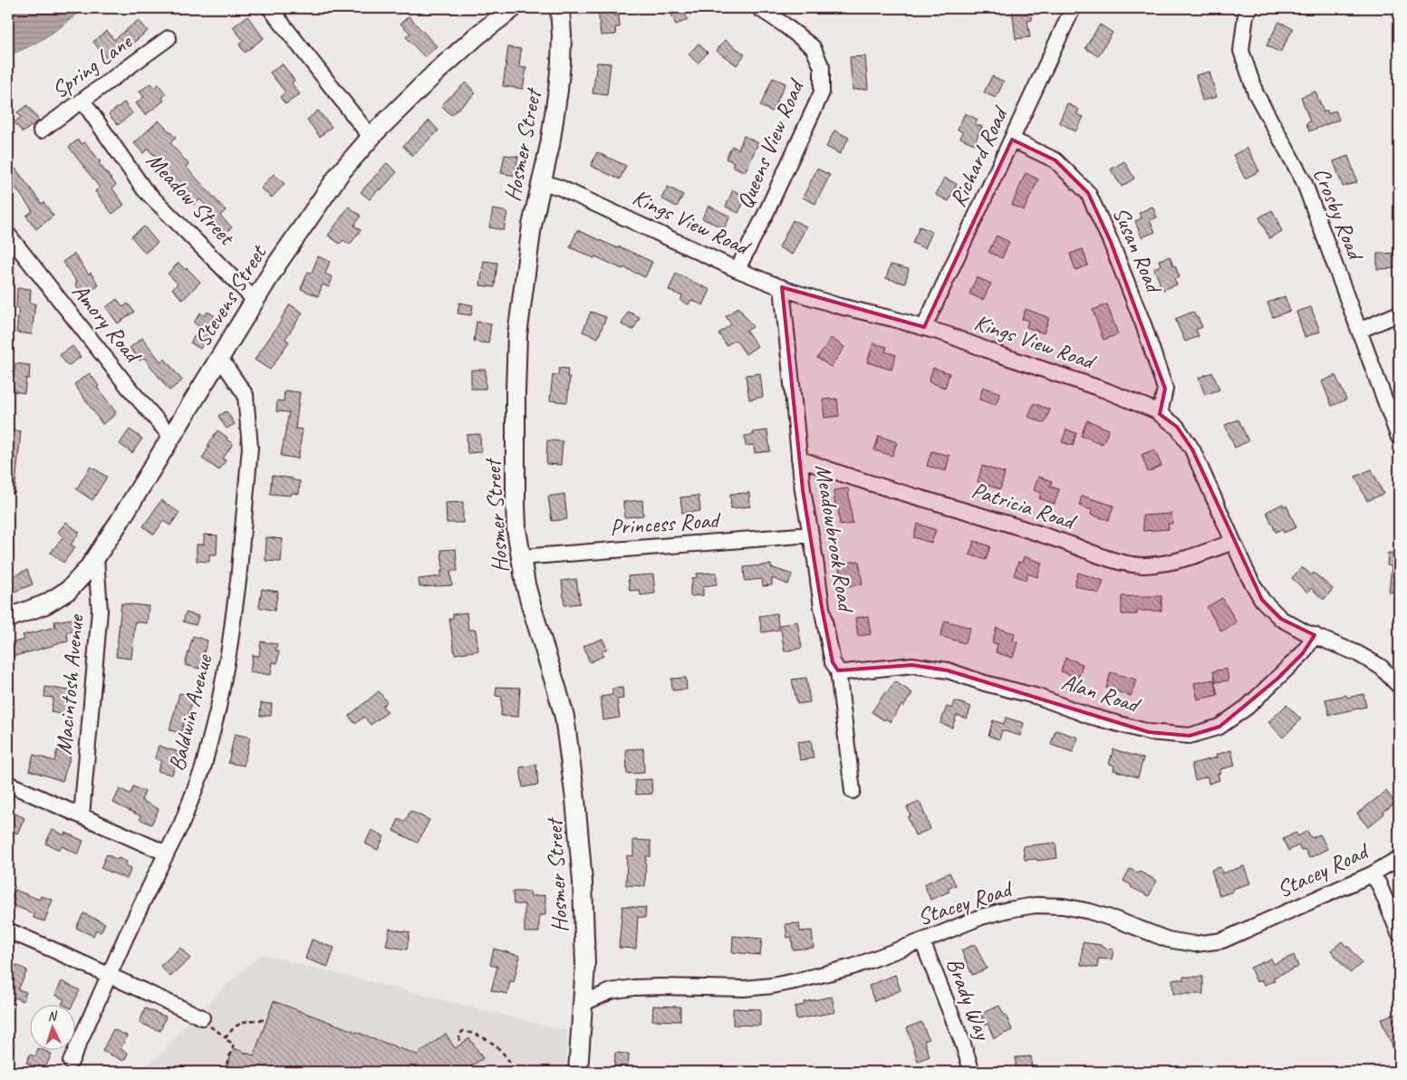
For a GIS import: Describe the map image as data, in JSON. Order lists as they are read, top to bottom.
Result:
{
  "streets": {
    "street": [
      "Spring Lane",
      "Queens View Road",
      "Hosmer Street",
      "Richard Road",
      "Meadow Street",
      "Crosby Road",
      "Kings View Road",
      "Susan Road",
      "Stevens Street",
      "Amory Road",
      "Patricia Road",
      "Princess Road",
      "Meadowbrook Road",
      "Macintosh Avenue",
      "Alan Road",
      "Baldwin Avenue",
      "Stacey Road",
      "Brady Way"
    ]
  },
  "crossings": [
    ["Spring Lane", "Meadow Street"],
    ["Queens View Road", "Kings View Road"],
    ["Hosmer Street", "Kings View Road"],
    ["Hosmer Street", "Princess Road"],
    ["Hosmer Street", "Stacey Road"],
    ["Richard Road", "Kings View Road"],
    ["Richard Road", "Susan Road"],
    ["Meadow Street", "Stevens Street"],
    ["Kings View Road", "Susan Road"],
    ["Kings View Road", "Patricia Road"],
    ["Kings View Road", "Meadowbrook Road"],
    ["Kings View Road", "Alan Road"],
    ["Stevens Street", "Amory Road"],
    ["Stevens Street", "Macintosh Avenue"],
    ["Stevens Street", "Baldwin Avenue"],
    ["Patricia Road", "Meadowbrook Road"],
    ["Princess Road", "Meadowbrook Road"],
    ["Meadowbrook Road", "Alan Road"],
    ["Stacey Road", "Brady Way"]
  ],
  "north": "top"
}
